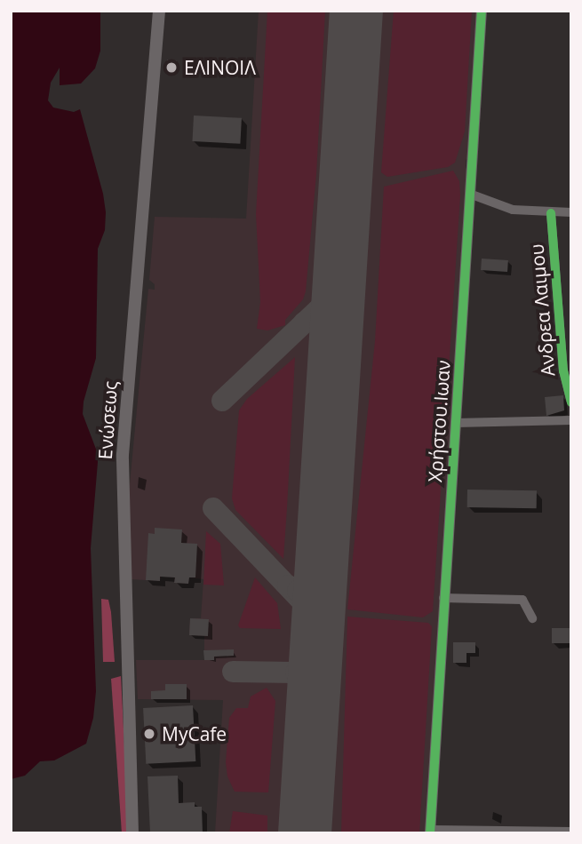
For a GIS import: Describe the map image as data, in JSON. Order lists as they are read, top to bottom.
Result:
{
  "streets": {
    "main road": ["Ενώσεως"],
    "street": ["Ανδρεα Λαιμου", "Χρήστου.Ιωαν"]
  },
  "places": ["ΕΛΙΝΟΙΛ", "MyCafe"]
}
